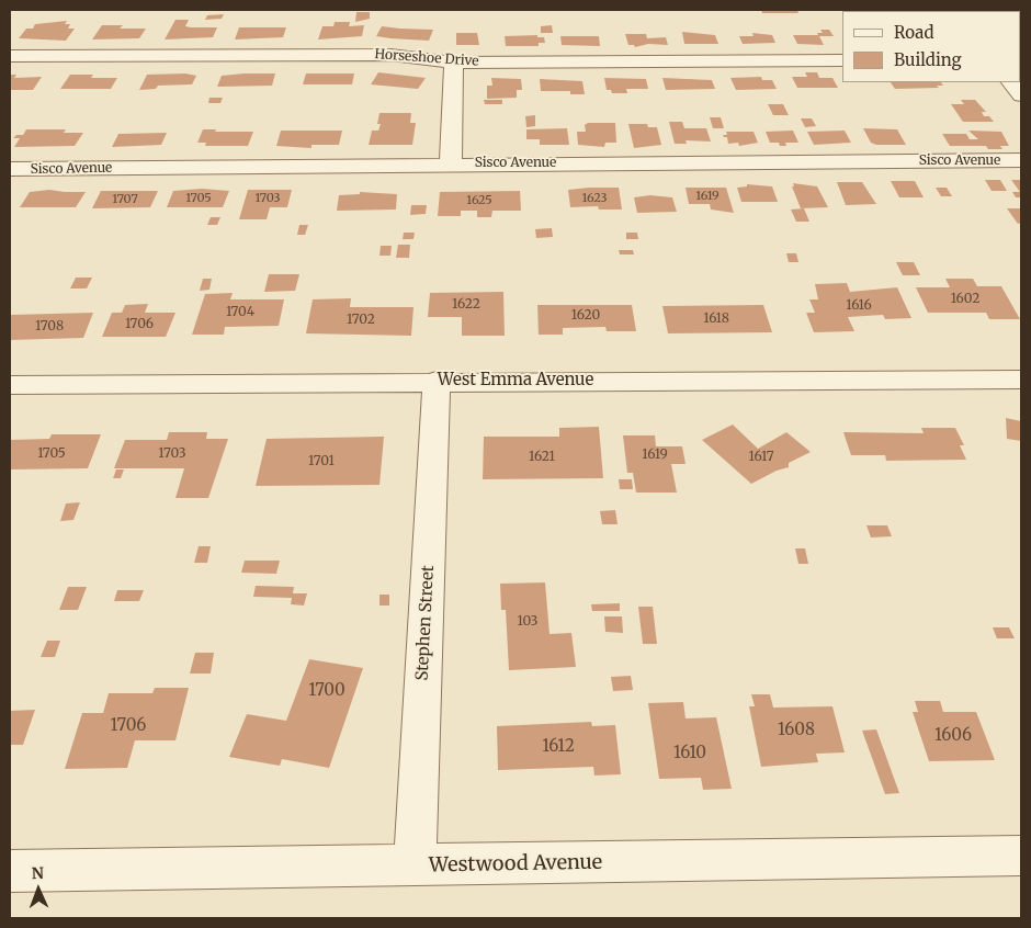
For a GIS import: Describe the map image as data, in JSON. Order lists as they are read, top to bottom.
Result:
{
  "streets": {
    "street": [
      "Horseshoe Drive",
      "Sisco Avenue",
      "West Emma Avenue",
      "Stephen Street",
      "Westwood Avenue"
    ]
  },
  "crossings": [
    ["West Emma Avenue", "Stephen Street"],
    ["Stephen Street", "Westwood Avenue"]
  ],
  "house_numbers": [
    "1619",
    "1705",
    "1703",
    "1623",
    "1707",
    "1625",
    "1602",
    "1622",
    "1616",
    "1704",
    "1620",
    "1618",
    "1702",
    "1706",
    "1708",
    "1705",
    "1703",
    "1619",
    "1621",
    "1617",
    "1701",
    "103",
    "1700",
    "1706",
    "1608",
    "1606",
    "1612",
    "1610"
  ],
  "legend": ["Road", "Building"],
  "north": "top"
}
